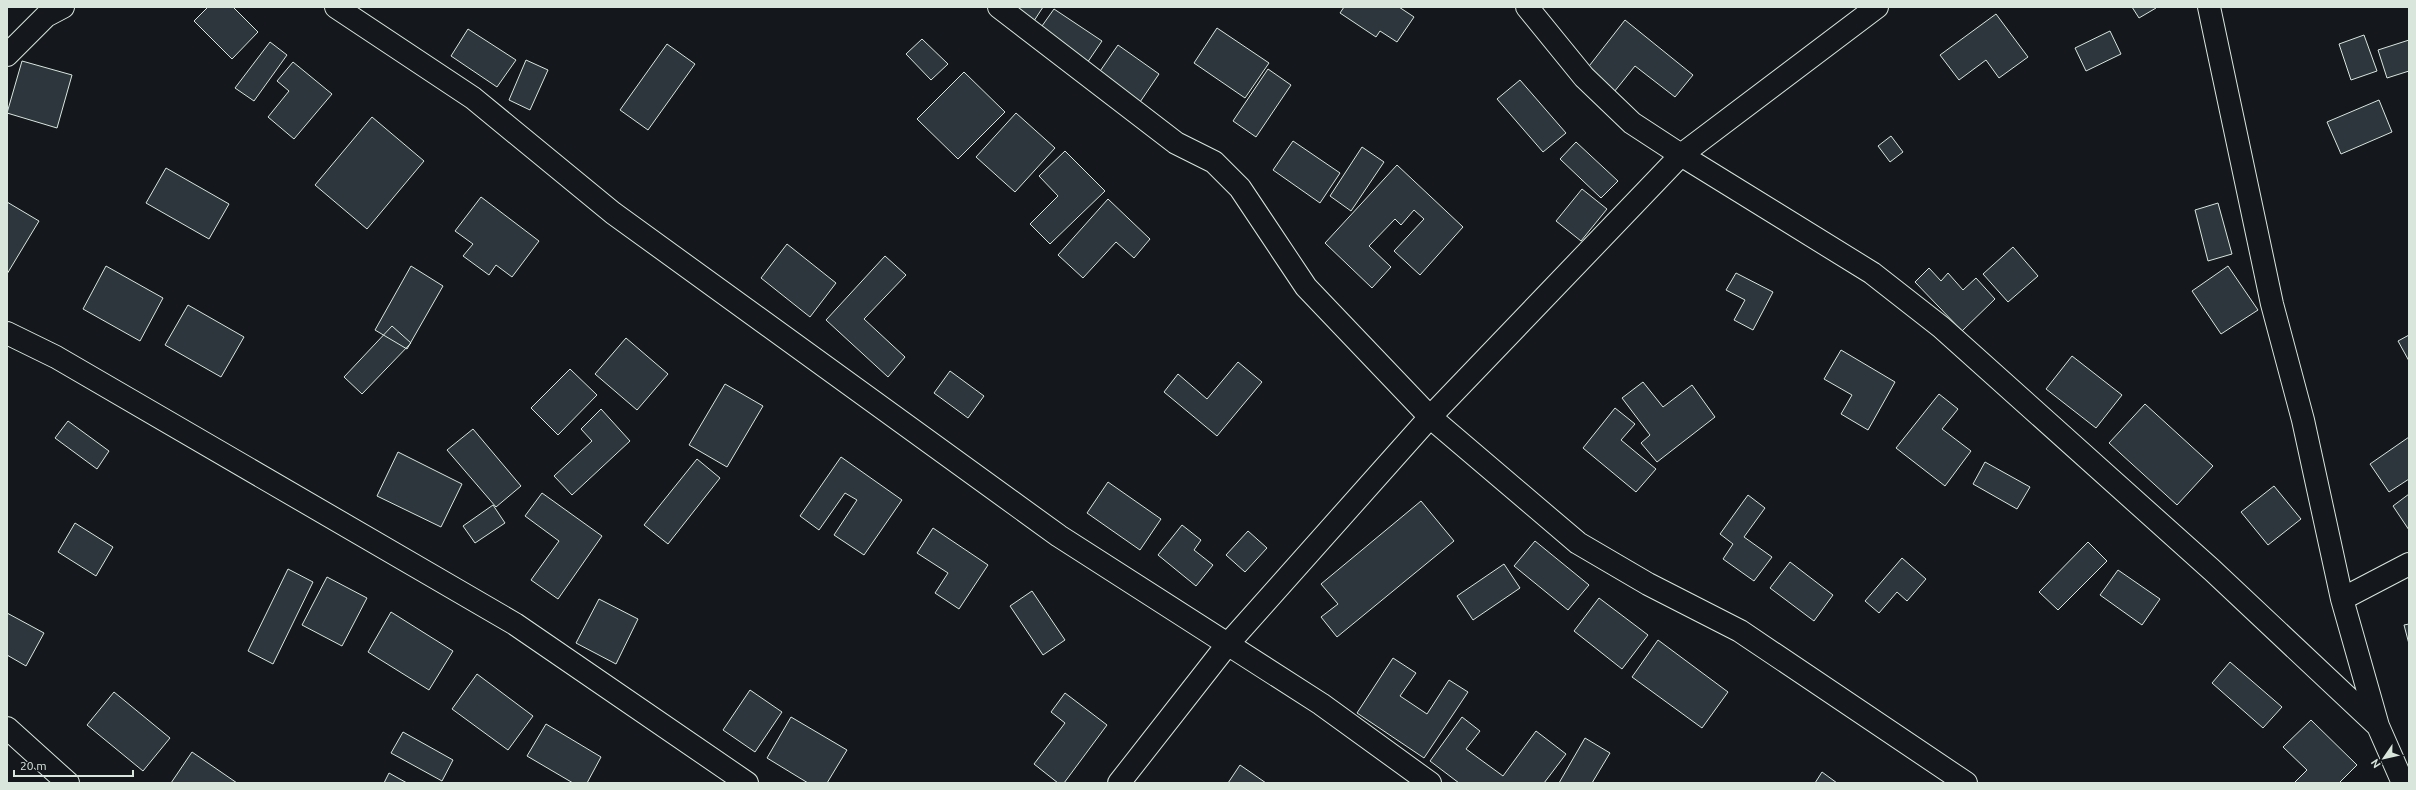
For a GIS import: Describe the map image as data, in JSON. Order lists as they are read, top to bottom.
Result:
{
  "scale_bar": "20 m",
  "north": "bottom left"
}
